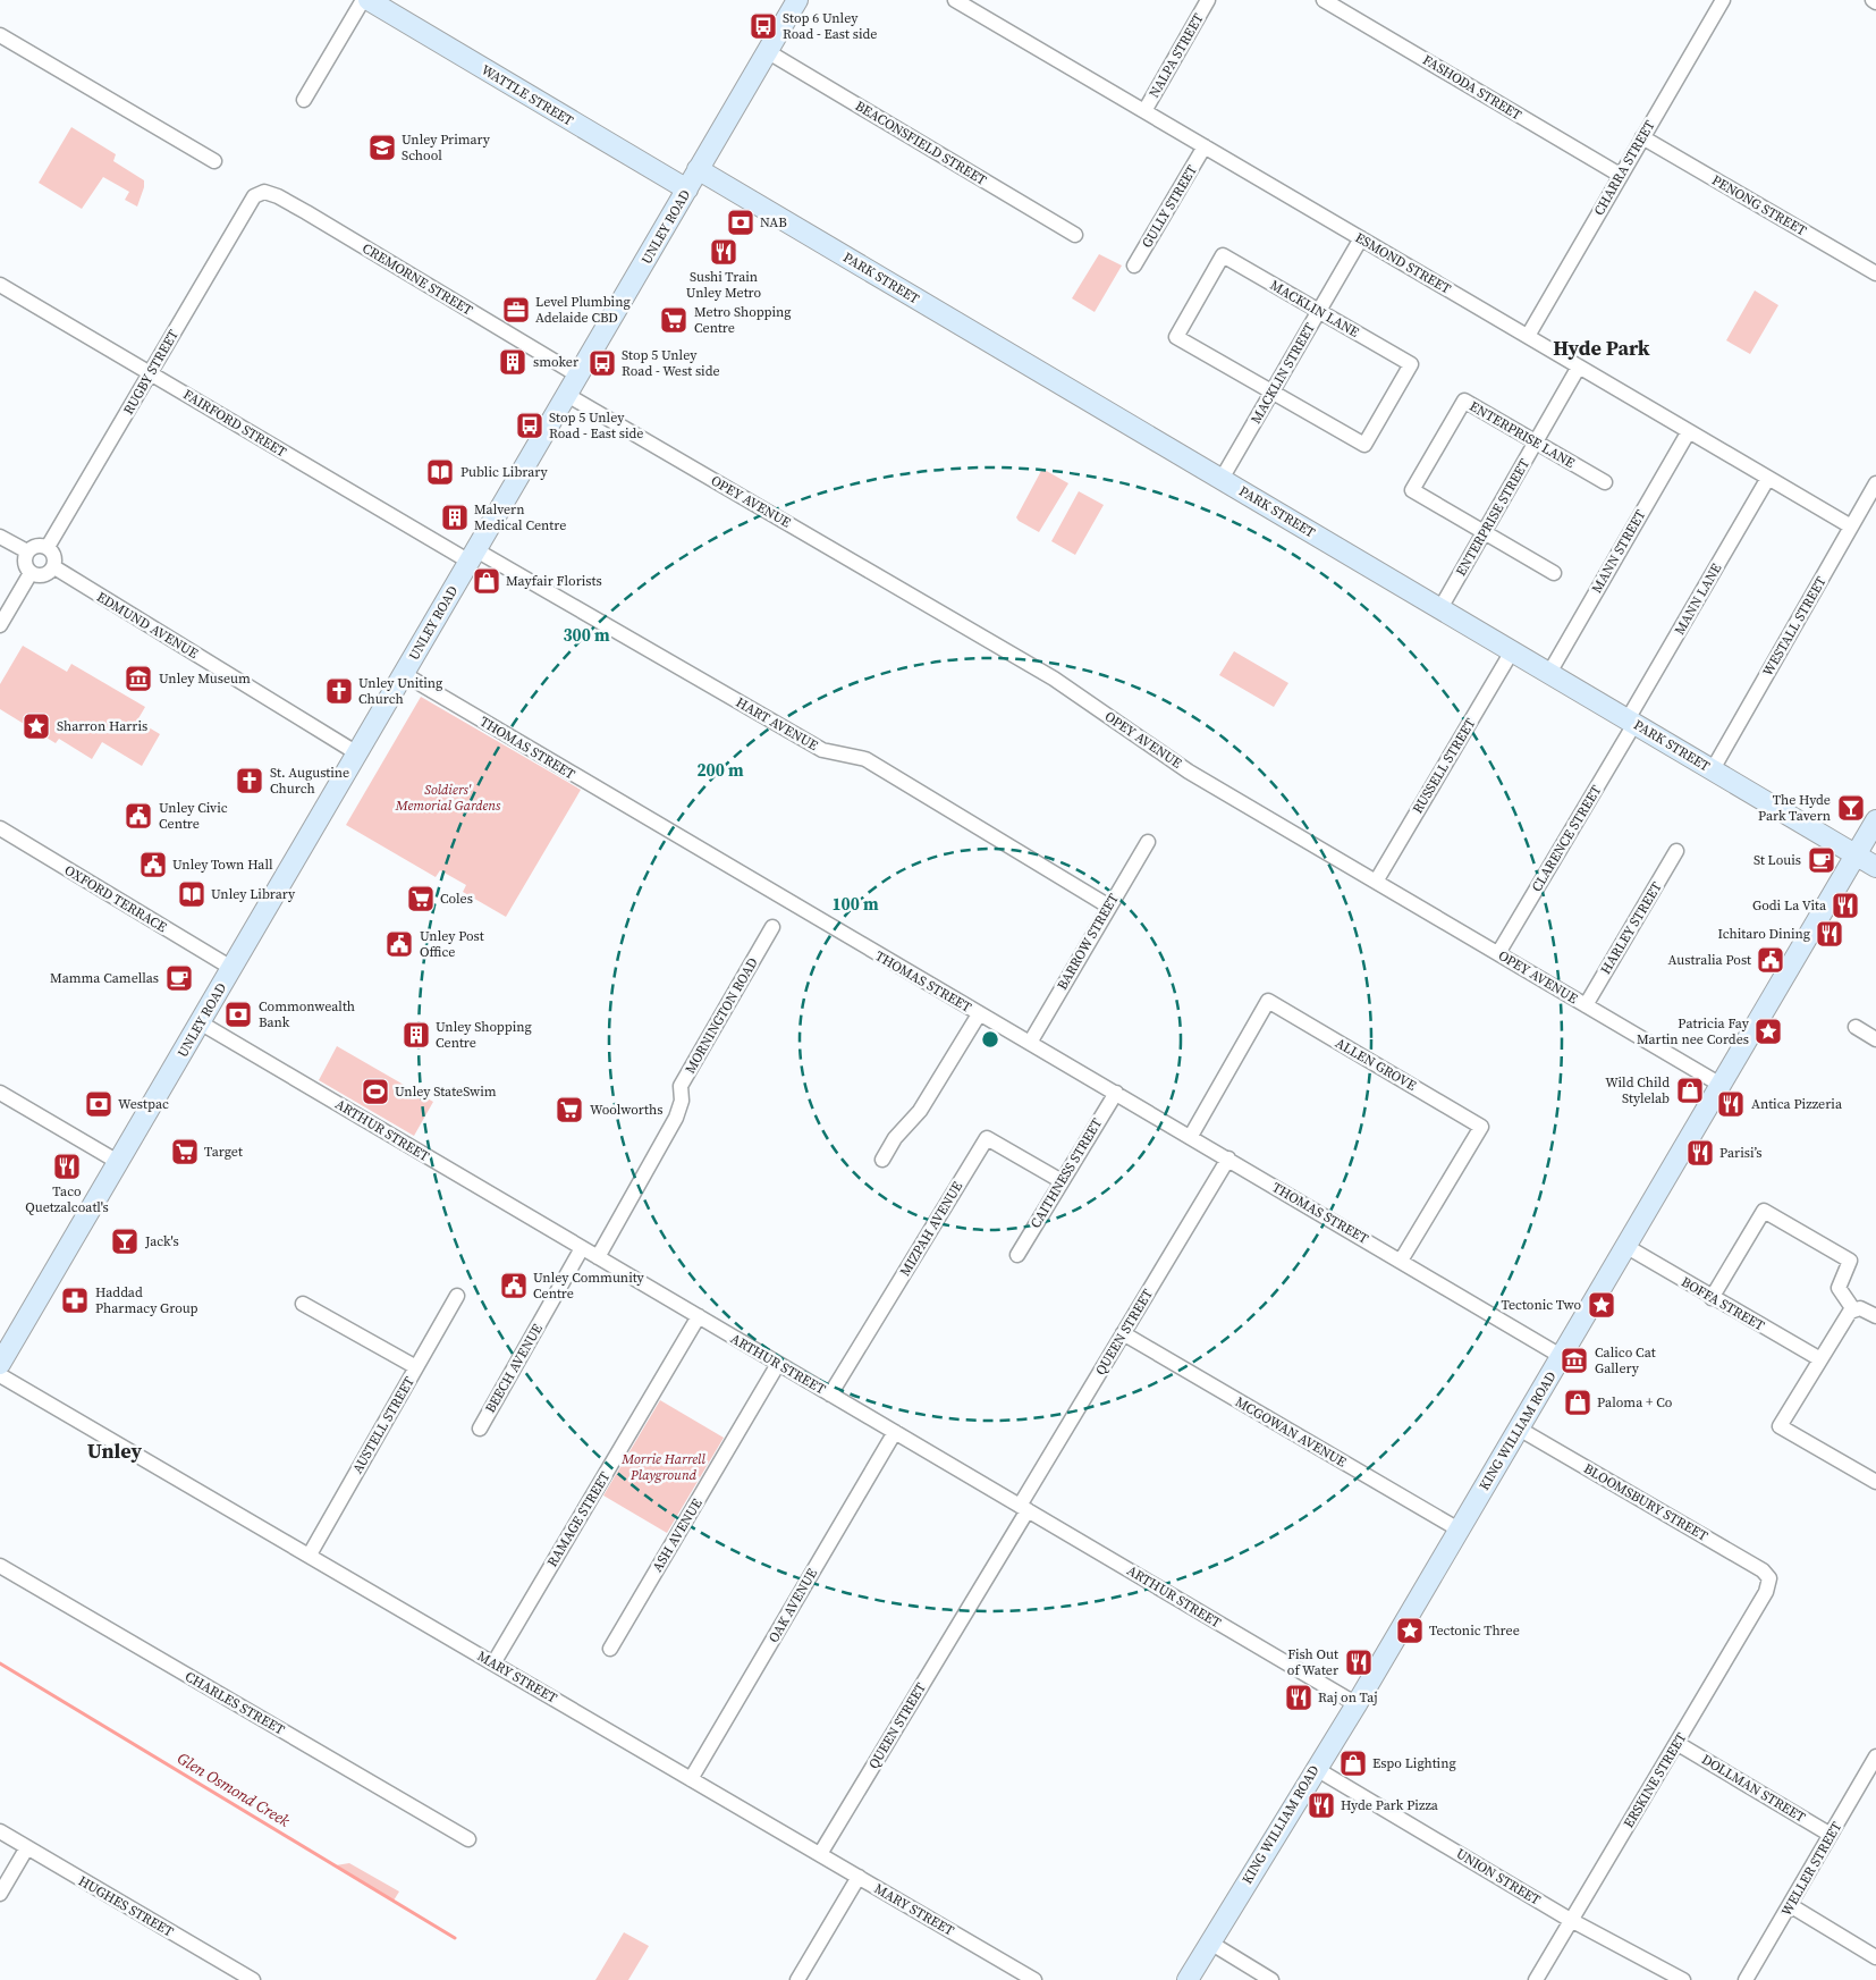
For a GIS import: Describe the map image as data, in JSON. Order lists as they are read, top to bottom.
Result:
{
  "streets": {
    "main road": [
      "WATTLE STREET",
      "UNLEY ROAD",
      "PARK STREET",
      "KING WILLIAM ROAD"
    ],
    "street": [
      "NALPA STREET",
      "FASHODA STREET",
      "BEACONSFIELD STREET",
      "CHARRA STREET",
      "PENONG STREET",
      "GULLY STREET",
      "ESMOND STREET",
      "CREMORNE STREET",
      "MACKLIN LANE",
      "RUGBY STREET",
      "MACKLIN STREET",
      "FAIRFORD STREET",
      "ENTERPRISE LANE",
      "OPEY AVENUE",
      "ENTERPRISE STREET",
      "MANN STREET",
      "MANN LANE",
      "EDMUND AVENUE",
      "WESTALL STREET",
      "HART AVENUE",
      "THOMAS STREET",
      "RUSSELL STREET",
      "CLARENCE STREET",
      "OXFORD TERRACE",
      "HARLEY STREET",
      "BARROW STREET",
      "MORNINGTON ROAD",
      "ALLEN GROVE",
      "ARTHUR STREET",
      "CAITHNESS STREET",
      "MIZPAH AVENUE",
      "BOFFA STREET",
      "QUEEN STREET",
      "BEECH AVENUE",
      "AUSTELL STREET",
      "MCGOWAN AVENUE",
      "BLOOMSBURY STREET",
      "RAMAGE STREET",
      "ASH AVENUE",
      "OAK AVENUE",
      "MARY STREET",
      "CHARLES STREET",
      "ERSKINE STREET",
      "DOLLMAN STREET",
      "WELLER STREET",
      "UNION STREET",
      "HUGHES STREET"
    ]
  },
  "crossings": [
    ["NALPA STREET", "ESMOND STREET"],
    ["FASHODA STREET", "CHARRA STREET"],
    ["WATTLE STREET", "UNLEY ROAD"],
    ["BEACONSFIELD STREET", "UNLEY ROAD"],
    ["CHARRA STREET", "PENONG STREET"],
    ["CHARRA STREET", "ESMOND STREET"],
    ["GULLY STREET", "ESMOND STREET"],
    ["UNLEY ROAD", "PARK STREET"],
    ["UNLEY ROAD", "CREMORNE STREET"],
    ["UNLEY ROAD", "FAIRFORD STREET"],
    ["UNLEY ROAD", "OPEY AVENUE"],
    ["UNLEY ROAD", "EDMUND AVENUE"],
    ["UNLEY ROAD", "HART AVENUE"],
    ["UNLEY ROAD", "THOMAS STREET"],
    ["UNLEY ROAD", "OXFORD TERRACE"],
    ["UNLEY ROAD", "ARTHUR STREET"],
    ["ESMOND STREET", "MACKLIN STREET"],
    ["ESMOND STREET", "ENTERPRISE STREET"],
    ["ESMOND STREET", "MANN STREET"],
    ["ESMOND STREET", "MANN LANE"],
    ["ESMOND STREET", "WESTALL STREET"],
    ["PARK STREET", "MACKLIN STREET"],
    ["PARK STREET", "ENTERPRISE STREET"],
    ["PARK STREET", "MANN STREET"],
    ["PARK STREET", "MANN LANE"],
    ["PARK STREET", "WESTALL STREET"],
    ["PARK STREET", "RUSSELL STREET"],
    ["PARK STREET", "CLARENCE STREET"],
    ["PARK STREET", "KING WILLIAM ROAD"],
    ["CREMORNE STREET", "RUGBY STREET"],
    ["MACKLIN LANE", "MACKLIN STREET"],
    ["RUGBY STREET", "FAIRFORD STREET"],
    ["RUGBY STREET", "EDMUND AVENUE"],
    ["FAIRFORD STREET", "HART AVENUE"],
    ["ENTERPRISE LANE", "ENTERPRISE STREET"],
    ["OPEY AVENUE", "RUSSELL STREET"],
    ["OPEY AVENUE", "CLARENCE STREET"],
    ["OPEY AVENUE", "HARLEY STREET"],
    ["OPEY AVENUE", "KING WILLIAM ROAD"],
    ["MANN LANE", "CLARENCE STREET"],
    ["HART AVENUE", "BARROW STREET"],
    ["THOMAS STREET", "BARROW STREET"],
    ["THOMAS STREET", "ALLEN GROVE"],
    ["THOMAS STREET", "CAITHNESS STREET"],
    ["THOMAS STREET", "QUEEN STREET"],
    ["THOMAS STREET", "KING WILLIAM ROAD"],
    ["MORNINGTON ROAD", "ARTHUR STREET"],
    ["ARTHUR STREET", "MIZPAH AVENUE"],
    ["ARTHUR STREET", "QUEEN STREET"],
    ["ARTHUR STREET", "BEECH AVENUE"],
    ["ARTHUR STREET", "KING WILLIAM ROAD"],
    ["ARTHUR STREET", "RAMAGE STREET"],
    ["ARTHUR STREET", "ASH AVENUE"],
    ["ARTHUR STREET", "OAK AVENUE"],
    ["CAITHNESS STREET", "MIZPAH AVENUE"],
    ["BOFFA STREET", "KING WILLIAM ROAD"],
    ["QUEEN STREET", "MCGOWAN AVENUE"],
    ["QUEEN STREET", "MARY STREET"],
    ["AUSTELL STREET", "MARY STREET"],
    ["KING WILLIAM ROAD", "MCGOWAN AVENUE"],
    ["KING WILLIAM ROAD", "BLOOMSBURY STREET"],
    ["KING WILLIAM ROAD", "UNION STREET"],
    ["BLOOMSBURY STREET", "ERSKINE STREET"],
    ["RAMAGE STREET", "MARY STREET"],
    ["OAK AVENUE", "MARY STREET"],
    ["ERSKINE STREET", "DOLLMAN STREET"],
    ["ERSKINE STREET", "UNION STREET"],
    ["DOLLMAN STREET", "WELLER STREET"]
  ],
  "districts": ["Hyde Park", "Unley"],
  "water": ["Glen Osmond Creek"],
  "parks": ["Soldiers' Memorial Gardens", "Morrie Harrell Playground"],
  "places": {
    "bus stop": ["Stop 6 Unley Road - East side", "Stop 5 Unley Road - West side", "Stop 5 Unley Road - East side"],
    "school or university": ["Unley Primary School"],
    "bank": ["NAB", "Commonwealth Bank", "Westpac"],
    "restaurant": [
      "Sushi Train Unley Metro",
      "Godi La Vita",
      "Ichitaro Dining",
      "Antica Pizzeria",
      "Parisi’s",
      "Taco Quetzalcoatl's",
      "Fish Out of Water",
      "Raj on Taj",
      "Hyde Park Pizza"
    ],
    "office": ["Level Plumbing Adelaide CBD"],
    "supermarket": [
      "Metro Shopping Centre",
      "Coles",
      "Woolworths",
      "Target"
    ],
    "building": ["smoker", "Malvern Medical Centre", "Unley Shopping Centre"],
    "library": ["Public Library", "Unley Library"],
    "shop": [
      "Mayfair Florists",
      "Wild Child Stylelab",
      "Paloma + Co",
      "Espo Lighting"
    ],
    "museum": ["Unley Museum", "Calico Cat Gallery"],
    "church": ["Unley Uniting Church", "St. Augustine Church"],
    "place": [
      "Sharron Harris",
      "Patricia Fay Martin nee Cordes",
      "Tectonic Two",
      "Tectonic Three"
    ],
    "bar": ["The Hyde Park Tavern", "Jack's"],
    "public building": [
      "Unley Civic Centre",
      "Unley Town Hall",
      "Unley Post Office",
      "Australia Post",
      "Unley Community Centre"
    ],
    "cafe": ["St Louis", "Mamma Camellas"],
    "sports": ["Unley StateSwim"],
    "pharmacy": ["Haddad Pharmacy Group"]
  },
  "rings": ["300 m", "200 m", "100 m"]
}
